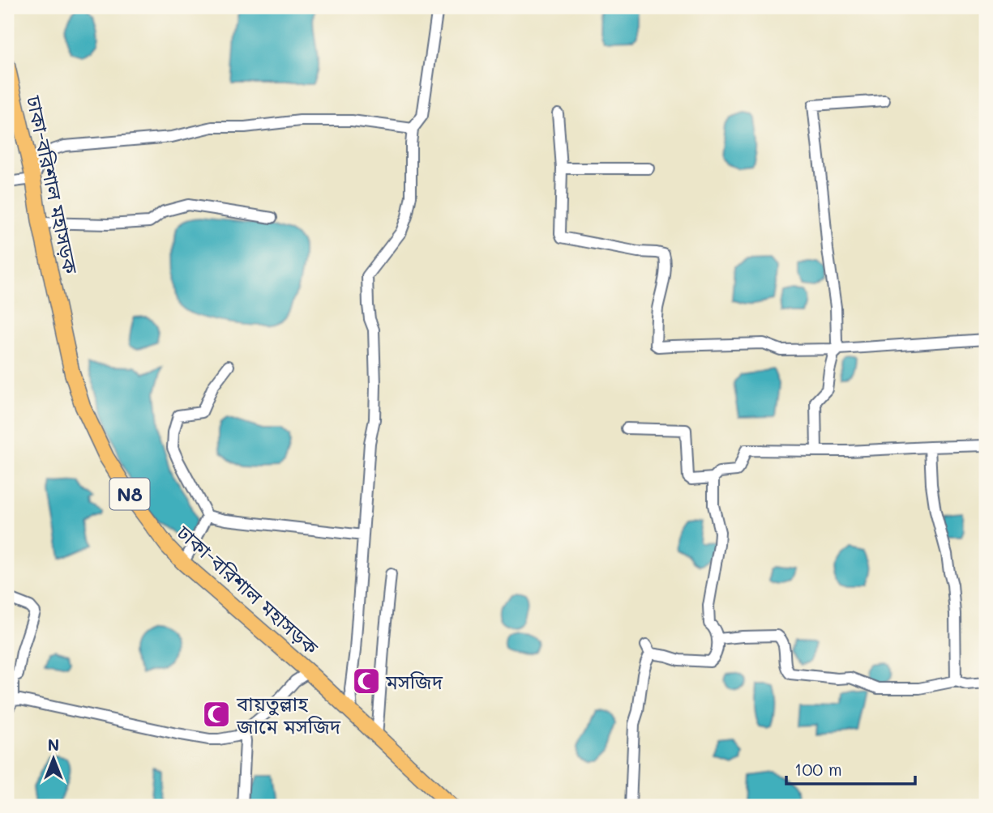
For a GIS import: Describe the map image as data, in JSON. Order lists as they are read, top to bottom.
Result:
{
  "streets": {
    "highway": ["ঢাকা-বরিশাল মহাসড়ক", "N8"]
  },
  "places": {
    "mosque": ["মসজিদ", "বায়তুল্লাহ জামে মসজিদ"]
  },
  "scale_bar": "100 m",
  "north": "top"
}
